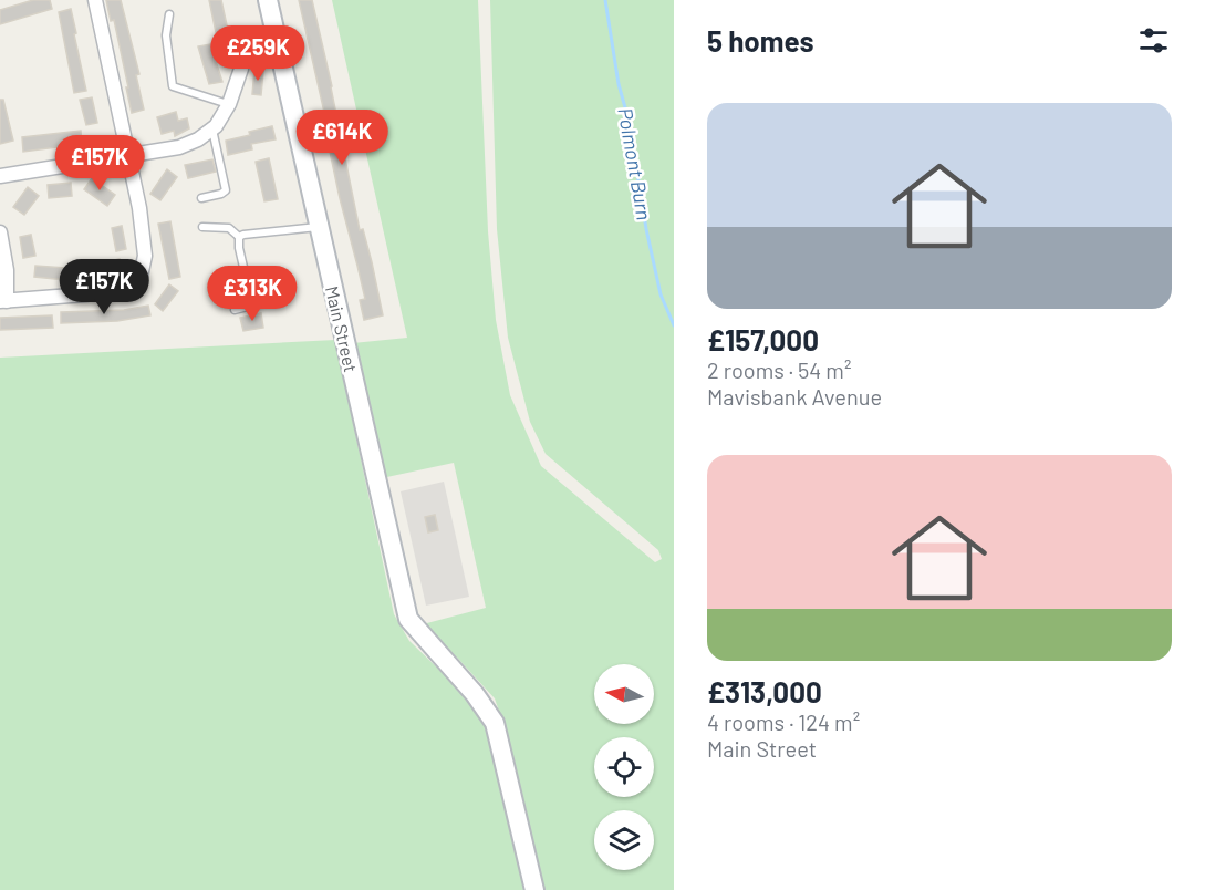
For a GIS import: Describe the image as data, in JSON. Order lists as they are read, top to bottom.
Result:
{
  "streets": {
    "street": ["Main Street"]
  },
  "water": ["Polmont Burn"],
  "north": "left",
  "page": {
    "heading": "5 homes",
    "price": [
      "£259K",
      "£614K",
      "£157K",
      "£157K",
      "£313K"
    ],
    "list": [
      {
        "name": "£157,000",
        "note": "2 rooms · 54 m² · Mavisbank Avenue"
      },
      {
        "name": "£313,000",
        "note": "4 rooms · 124 m² · Main Street"
      }
    ]
  }
}
